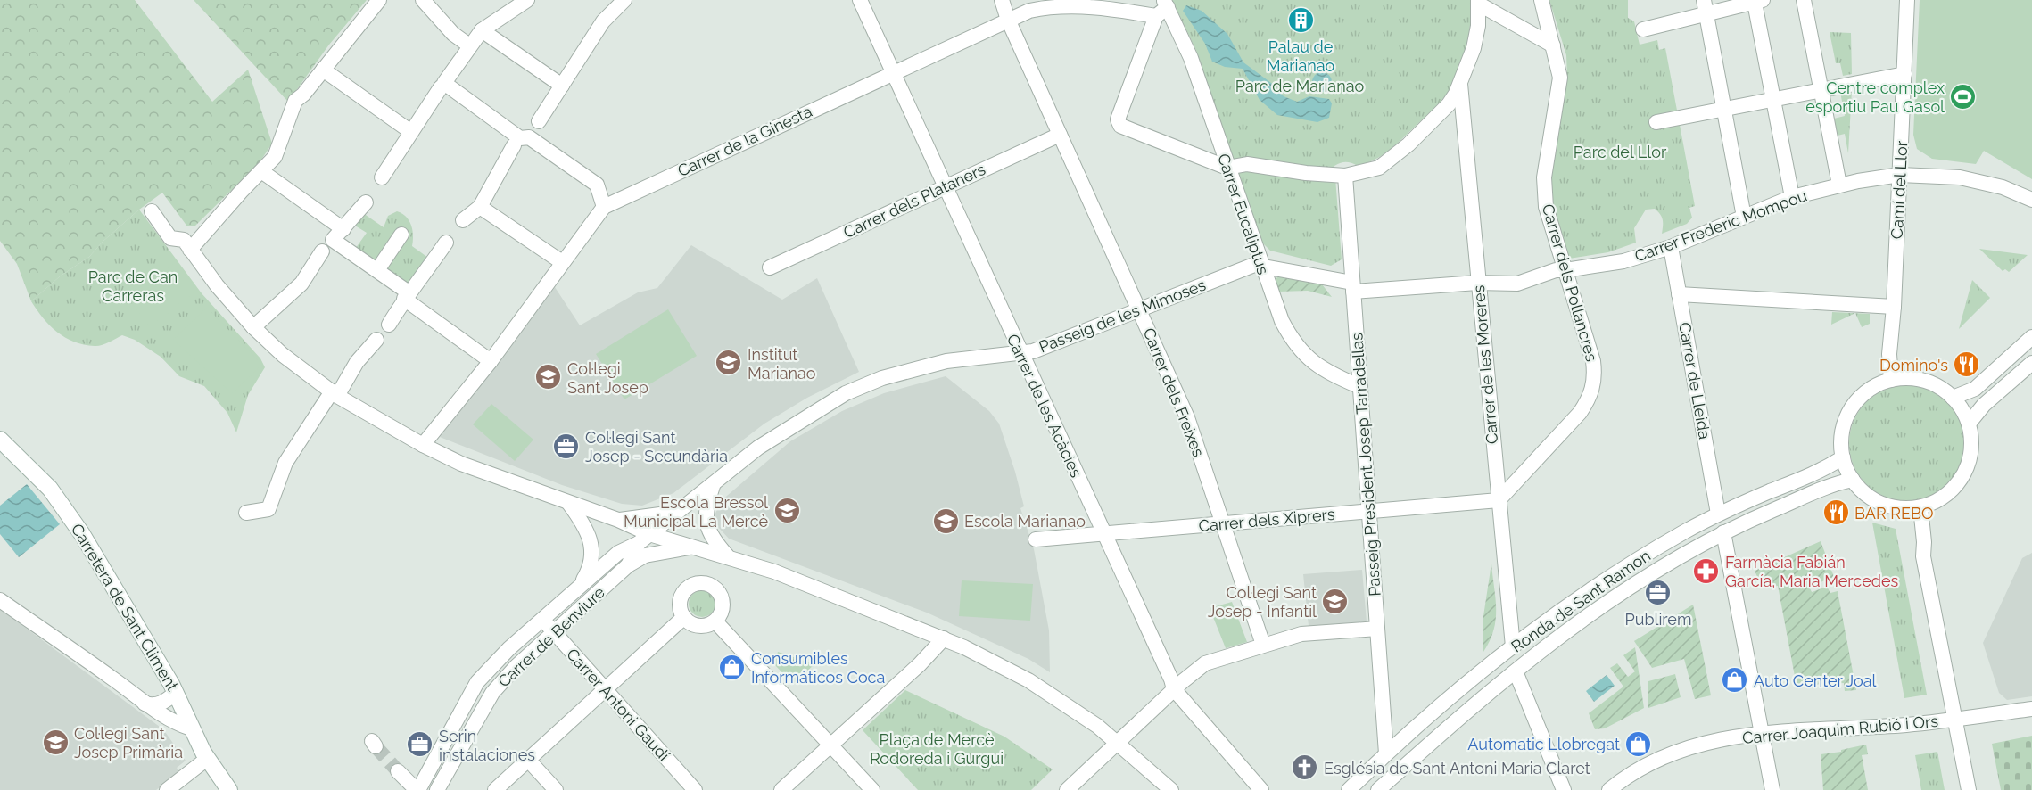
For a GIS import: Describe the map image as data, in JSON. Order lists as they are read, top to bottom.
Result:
{
  "streets": {
    "street": [
      "Carrer de la Ginesta",
      "Camí del Llor",
      "Carrer dels Plataners",
      "Carrer Eucaliptus",
      "Carrer Frederic Mompou",
      "Carrer dels Pollancres",
      "Passeig de les Mimoses",
      "Carrer de les Moreres",
      "Carrer de Lleida",
      "Carrer dels Freixes",
      "Carrer de les Acàcies",
      "Passeig President Josep Tarradellas",
      "Carrer dels Xiprers",
      "Ronda de Sant Ramon",
      "Carretera de Sant Climent",
      "Carrer de Benviure",
      "Carrer Antoni Gaudí",
      "Carrer Joaquim Rubió i Ors"
    ]
  },
  "crossings": [
    ["Carrer de la Ginesta", "Carrer Eucaliptus"],
    ["Carrer de la Ginesta", "Carrer dels Freixes"],
    ["Carrer de la Ginesta", "Carrer de les Acàcies"],
    ["Camí del Llor", "Carrer Frederic Mompou"],
    ["Camí del Llor", "Ronda de Sant Ramon"],
    ["Carrer dels Plataners", "Carrer dels Freixes"],
    ["Carrer dels Plataners", "Carrer de les Acàcies"],
    ["Carrer Eucaliptus", "Passeig de les Mimoses"],
    ["Carrer Eucaliptus", "Passeig President Josep Tarradellas"],
    ["Carrer Frederic Mompou", "Carrer dels Pollancres"],
    ["Carrer Frederic Mompou", "Passeig de les Mimoses"],
    ["Carrer Frederic Mompou", "Carrer de Lleida"],
    ["Carrer dels Pollancres", "Passeig de les Mimoses"],
    ["Carrer dels Pollancres", "Carrer de les Moreres"],
    ["Carrer dels Pollancres", "Carrer dels Xiprers"],
    ["Passeig de les Mimoses", "Carrer de les Moreres"],
    ["Passeig de les Mimoses", "Carrer dels Freixes"],
    ["Passeig de les Mimoses", "Carrer de les Acàcies"],
    ["Passeig de les Mimoses", "Passeig President Josep Tarradellas"],
    ["Passeig de les Mimoses", "Carrer de Benviure"],
    ["Carrer de les Moreres", "Carrer dels Xiprers"],
    ["Carrer de les Moreres", "Ronda de Sant Ramon"],
    ["Carrer de Lleida", "Ronda de Sant Ramon"],
    ["Carrer dels Freixes", "Carrer dels Xiprers"],
    ["Carrer de les Acàcies", "Carrer dels Xiprers"],
    ["Passeig President Josep Tarradellas", "Carrer dels Xiprers"],
    ["Passeig President Josep Tarradellas", "Ronda de Sant Ramon"],
    ["Carrer de Benviure", "Carrer Antoni Gaudí"]
  ],
  "parks": [
    "Parc de Marianao",
    "Parc del Llor",
    "Parc de Can Carreras",
    "Plaça de Mercè Rodoreda i Gurgui"
  ],
  "places": {
    "building": ["Palau de Marianao"],
    "sports": ["Centre complex esportiu Pau Gasol"],
    "school or university": [
      "Institut Marianao",
      "Col·legi Sant Josep",
      "Escola Bressol Municipal La Mercè",
      "Escola Marianao",
      "Col·legi Sant Josep - Infantil",
      "Col·legi Sant Josep Primària"
    ],
    "restaurant": ["Domino's", "BAR REBO"],
    "office": ["Col·legi Sant Josep - Secundària", "Publirem", "Serin instalaciones"],
    "pharmacy": ["Farmàcia Fabián García, Maria Mercedes"],
    "shop": ["Consumibles Informáticos Coca", "Auto Center Joal", "Automatic Llobregat"],
    "church": ["Església de Sant Antoni Maria Claret"]
  }
}
